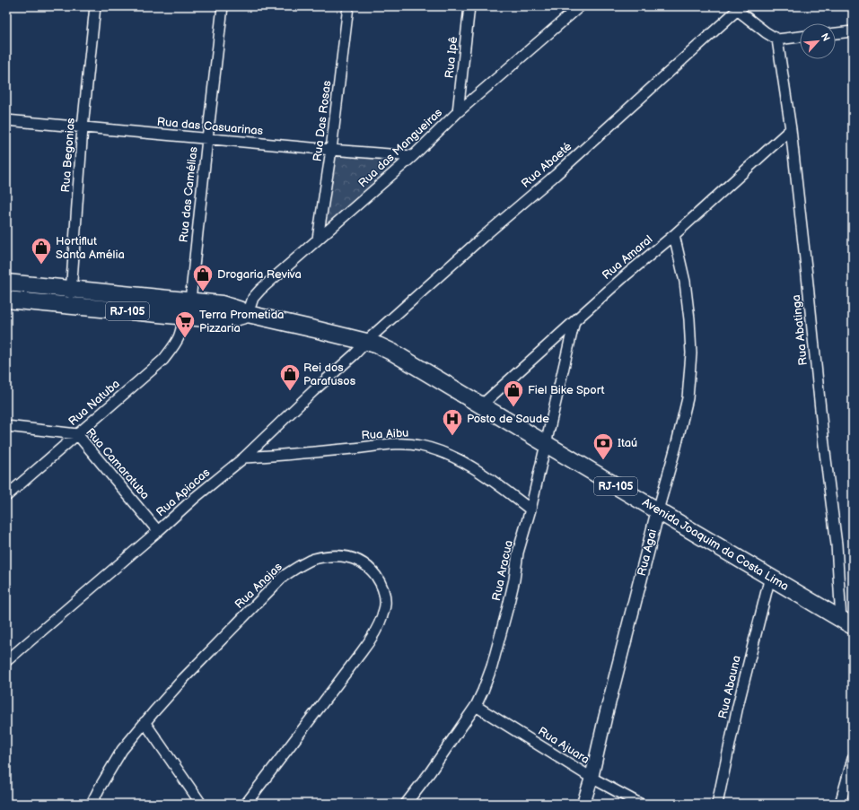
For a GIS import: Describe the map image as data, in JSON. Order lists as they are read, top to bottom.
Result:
{
  "streets": {
    "main road": ["RJ-105", "Avenida Joaquim da Costa Lima"],
    "street": [
      "Rua Ipê",
      "Rua Das Rosas",
      "Rua das Casuarinas",
      "Rua das Mangueiras",
      "Rua Begonias",
      "Rua Abaeté",
      "Rua das Camélias",
      "Rua Amaral",
      "Rua Abatinga",
      "Rua Natuba",
      "Rua Aibu",
      "Rua Camaratuba",
      "Rua Apiacas",
      "Rua Agai",
      "Rua Aracua",
      "Rua Anajas",
      "Rua Abauna",
      "Rua Ajuara"
    ]
  },
  "crossings": [
    ["Rua Ipê", "Rua das Mangueiras"],
    ["Rua Das Rosas", "Rua das Casuarinas"],
    ["Rua Das Rosas", "Rua das Mangueiras"],
    ["Rua das Casuarinas", "Rua das Mangueiras"],
    ["Rua das Casuarinas", "Rua Begonias"],
    ["Rua das Casuarinas", "Rua das Camélias"],
    ["Rua das Mangueiras", "Avenida Joaquim da Costa Lima"],
    ["Rua Begonias", "Avenida Joaquim da Costa Lima"],
    ["Rua Abaeté", "Rua Apiacas"],
    ["Rua Abaeté", "Avenida Joaquim da Costa Lima"],
    ["Rua das Camélias", "Avenida Joaquim da Costa Lima"],
    ["Rua Amaral", "Rua Abatinga"],
    ["Rua Amaral", "Avenida Joaquim da Costa Lima"],
    ["Rua Amaral", "Rua Agai"],
    ["Rua Amaral", "Rua Aracua"],
    ["Rua Abatinga", "Avenida Joaquim da Costa Lima"],
    ["Rua Natuba", "Rua Camaratuba"],
    ["Rua Natuba", "Avenida Joaquim da Costa Lima"],
    ["Rua Aibu", "Rua Apiacas"],
    ["Rua Aibu", "Rua Aracua"],
    ["Rua Camaratuba", "Rua Apiacas"],
    ["Rua Apiacas", "Avenida Joaquim da Costa Lima"],
    ["Avenida Joaquim da Costa Lima", "Rua Agai"],
    ["Avenida Joaquim da Costa Lima", "Rua Aracua"],
    ["Avenida Joaquim da Costa Lima", "Rua Abauna"],
    ["Rua Agai", "Rua Ajuara"],
    ["Rua Aracua", "Rua Ajuara"]
  ],
  "places": {
    "shop": [
      "Hortiflut Santa Amélia",
      "Drogaria Reviva",
      "Rei dos Parafusos",
      "Fiel Bike Sport"
    ],
    "supermarket": ["Terra Prometida Pizzaria"],
    "hospital": ["Posto de Saude"],
    "bank": ["Itaú"]
  },
  "north": "top right"
}
